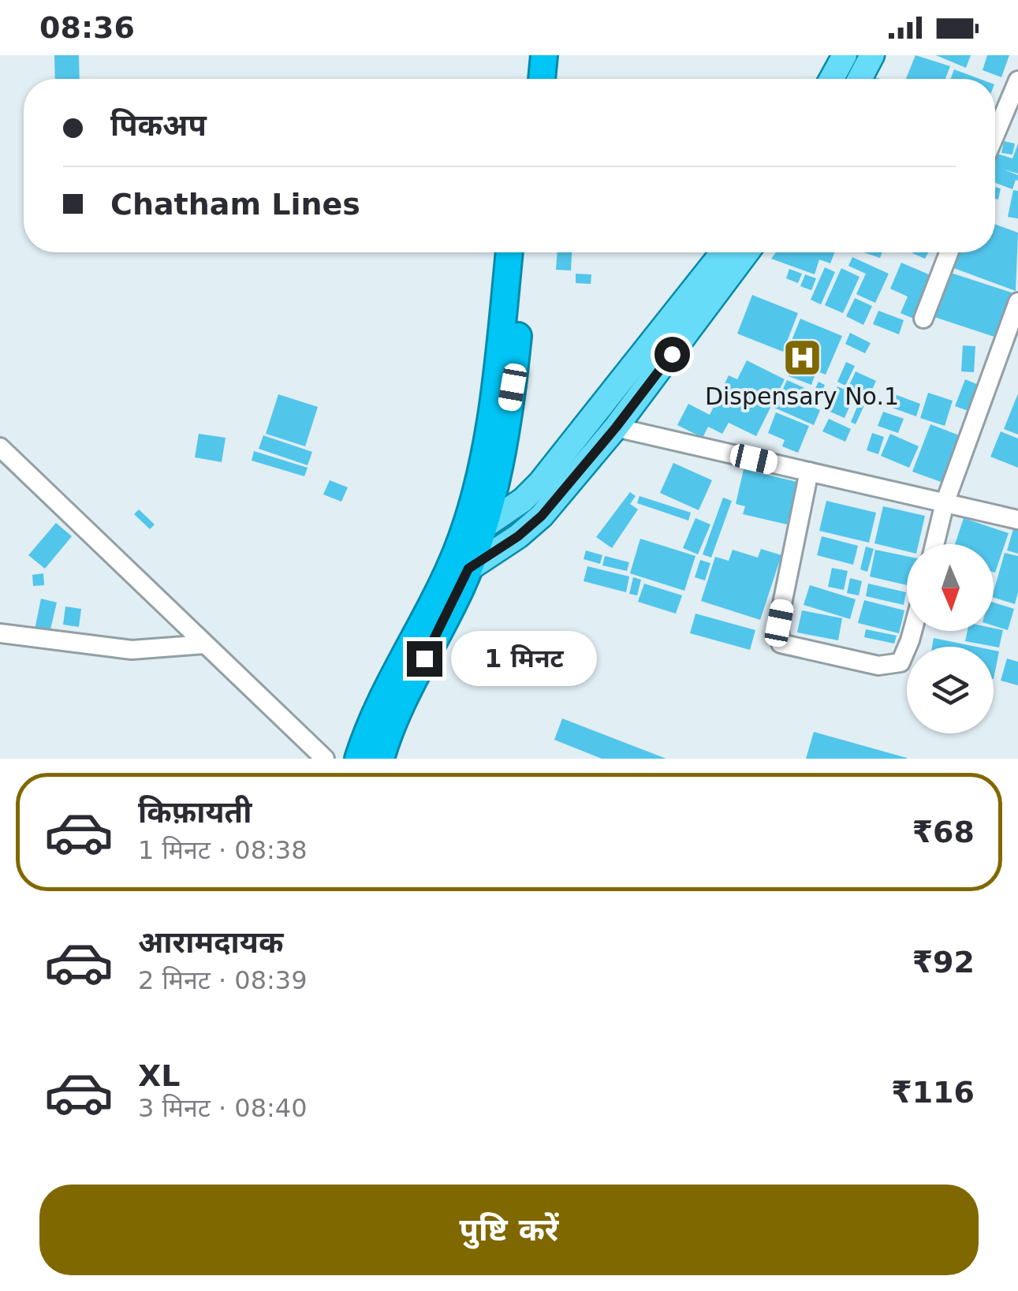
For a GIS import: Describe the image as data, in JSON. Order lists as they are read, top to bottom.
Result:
{
  "places": {
    "hospital": ["Dispensary No.1"]
  },
  "north": "bottom",
  "page": {
    "status": "08:36",
    "banner": ["पिकअप", "Chatham Lines"],
    "bubble": "1 मिनट",
    "list": [
      {
        "name": "किफ़ायती",
        "note": "1 मिनट · 08:38",
        "value": "₹68"
      },
      {
        "name": "आरामदायक",
        "note": "2 मिनट · 08:39",
        "value": "₹92"
      },
      {
        "name": "XL",
        "note": "3 मिनट · 08:40",
        "value": "₹116"
      }
    ],
    "buttons": "पुष्टि करें"
  }
}
